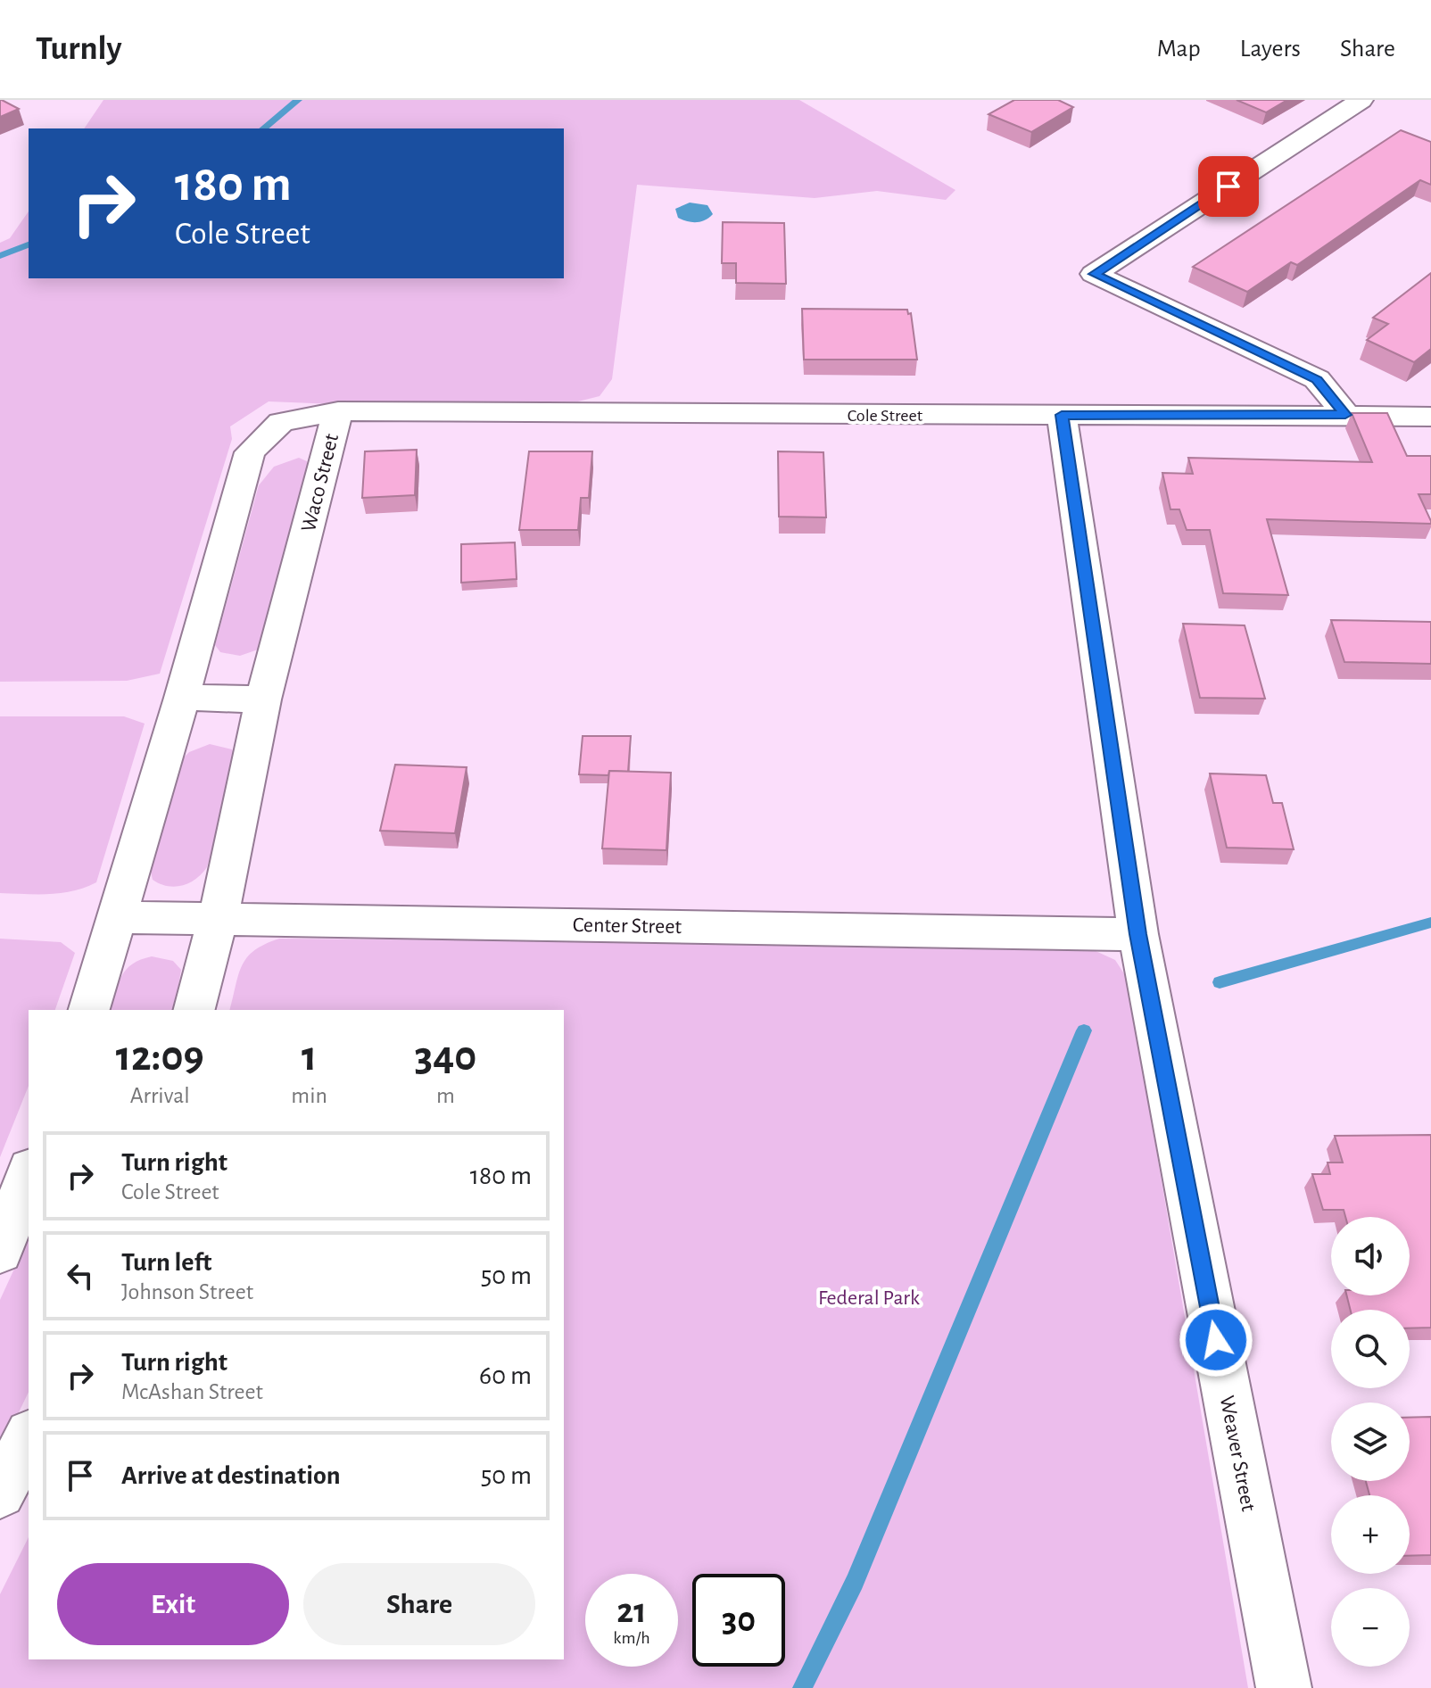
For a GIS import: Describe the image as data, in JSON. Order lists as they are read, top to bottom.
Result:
{
  "streets": {
    "street": [
      "Cole Street",
      "Waco Street",
      "Center Street",
      "Weaver Street"
    ]
  },
  "crossings": [
    ["Cole Street", "Waco Street"],
    ["Cole Street", "Weaver Street"],
    ["Waco Street", "Center Street"],
    ["Center Street", "Weaver Street"]
  ],
  "parks": ["Federal Park"],
  "page": {
    "header": "Turnly",
    "nav": ["Map", "Layers", "Share"],
    "turn": ["180 m", "Cole Street"],
    "eta": [
      "12:09",
      "Arrival",
      "1",
      "min",
      "340",
      "m"
    ],
    "list": [
      {
        "name": "Turn right",
        "note": "Cole Street",
        "value": "180 m"
      },
      {
        "name": "Turn left",
        "note": "Johnson Street",
        "value": "50 m"
      },
      {
        "name": "Turn right",
        "note": "McAshan Street",
        "value": "60 m"
      },
      {
        "name": "Arrive at destination",
        "value": "50 m"
      }
    ],
    "map_buttons": ["+", "−"],
    "buttons": ["Exit", "Share"],
    "speed": "21 km/h",
    "limit": "30"
  }
}
